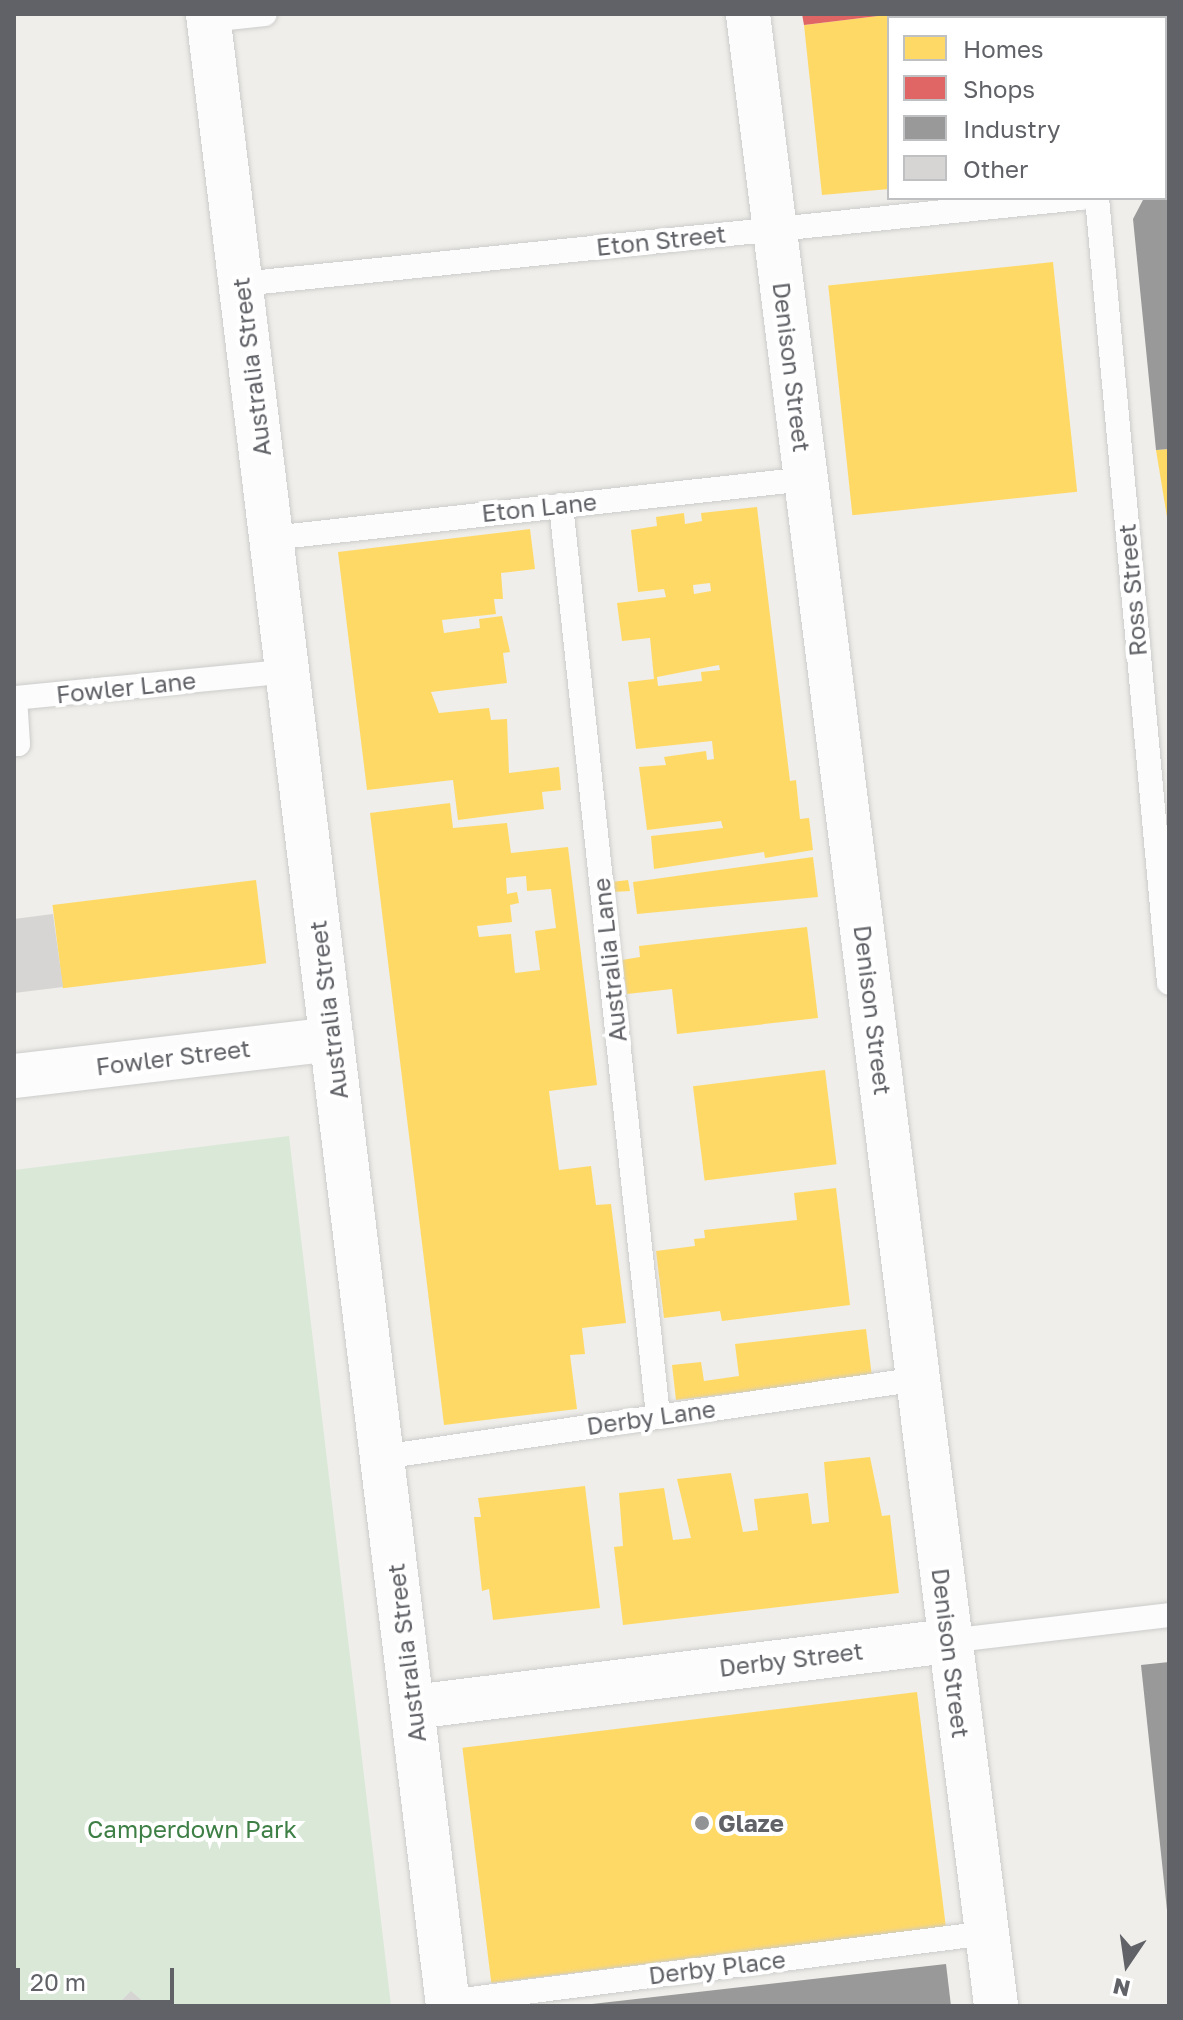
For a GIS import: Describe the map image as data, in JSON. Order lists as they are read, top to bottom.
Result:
{
  "streets": {
    "street": [
      "Australia Street",
      "Denison Street",
      "Fowler Street",
      "Derby Street"
    ],
    "lane": [
      "Eton Street",
      "Eton Lane",
      "Ross Street",
      "Fowler Lane",
      "Australia Lane",
      "Derby Lane",
      "Derby Place"
    ]
  },
  "crossings": [
    ["Eton Street", "Australia Street"],
    ["Eton Street", "Denison Street"],
    ["Australia Street", "Eton Lane"],
    ["Australia Street", "Fowler Lane"],
    ["Australia Street", "Fowler Street"],
    ["Australia Street", "Derby Lane"],
    ["Australia Street", "Derby Street"],
    ["Australia Street", "Derby Place"],
    ["Denison Street", "Eton Lane"],
    ["Denison Street", "Derby Lane"],
    ["Denison Street", "Derby Street"],
    ["Denison Street", "Derby Place"],
    ["Eton Lane", "Australia Lane"],
    ["Australia Lane", "Derby Lane"]
  ],
  "parks": ["Camperdown Park"],
  "places": ["Glaze"],
  "legend": [
    "Homes",
    "Shops",
    "Industry",
    "Other"
  ],
  "scale_bar": "20 m",
  "north": "bottom"
}
